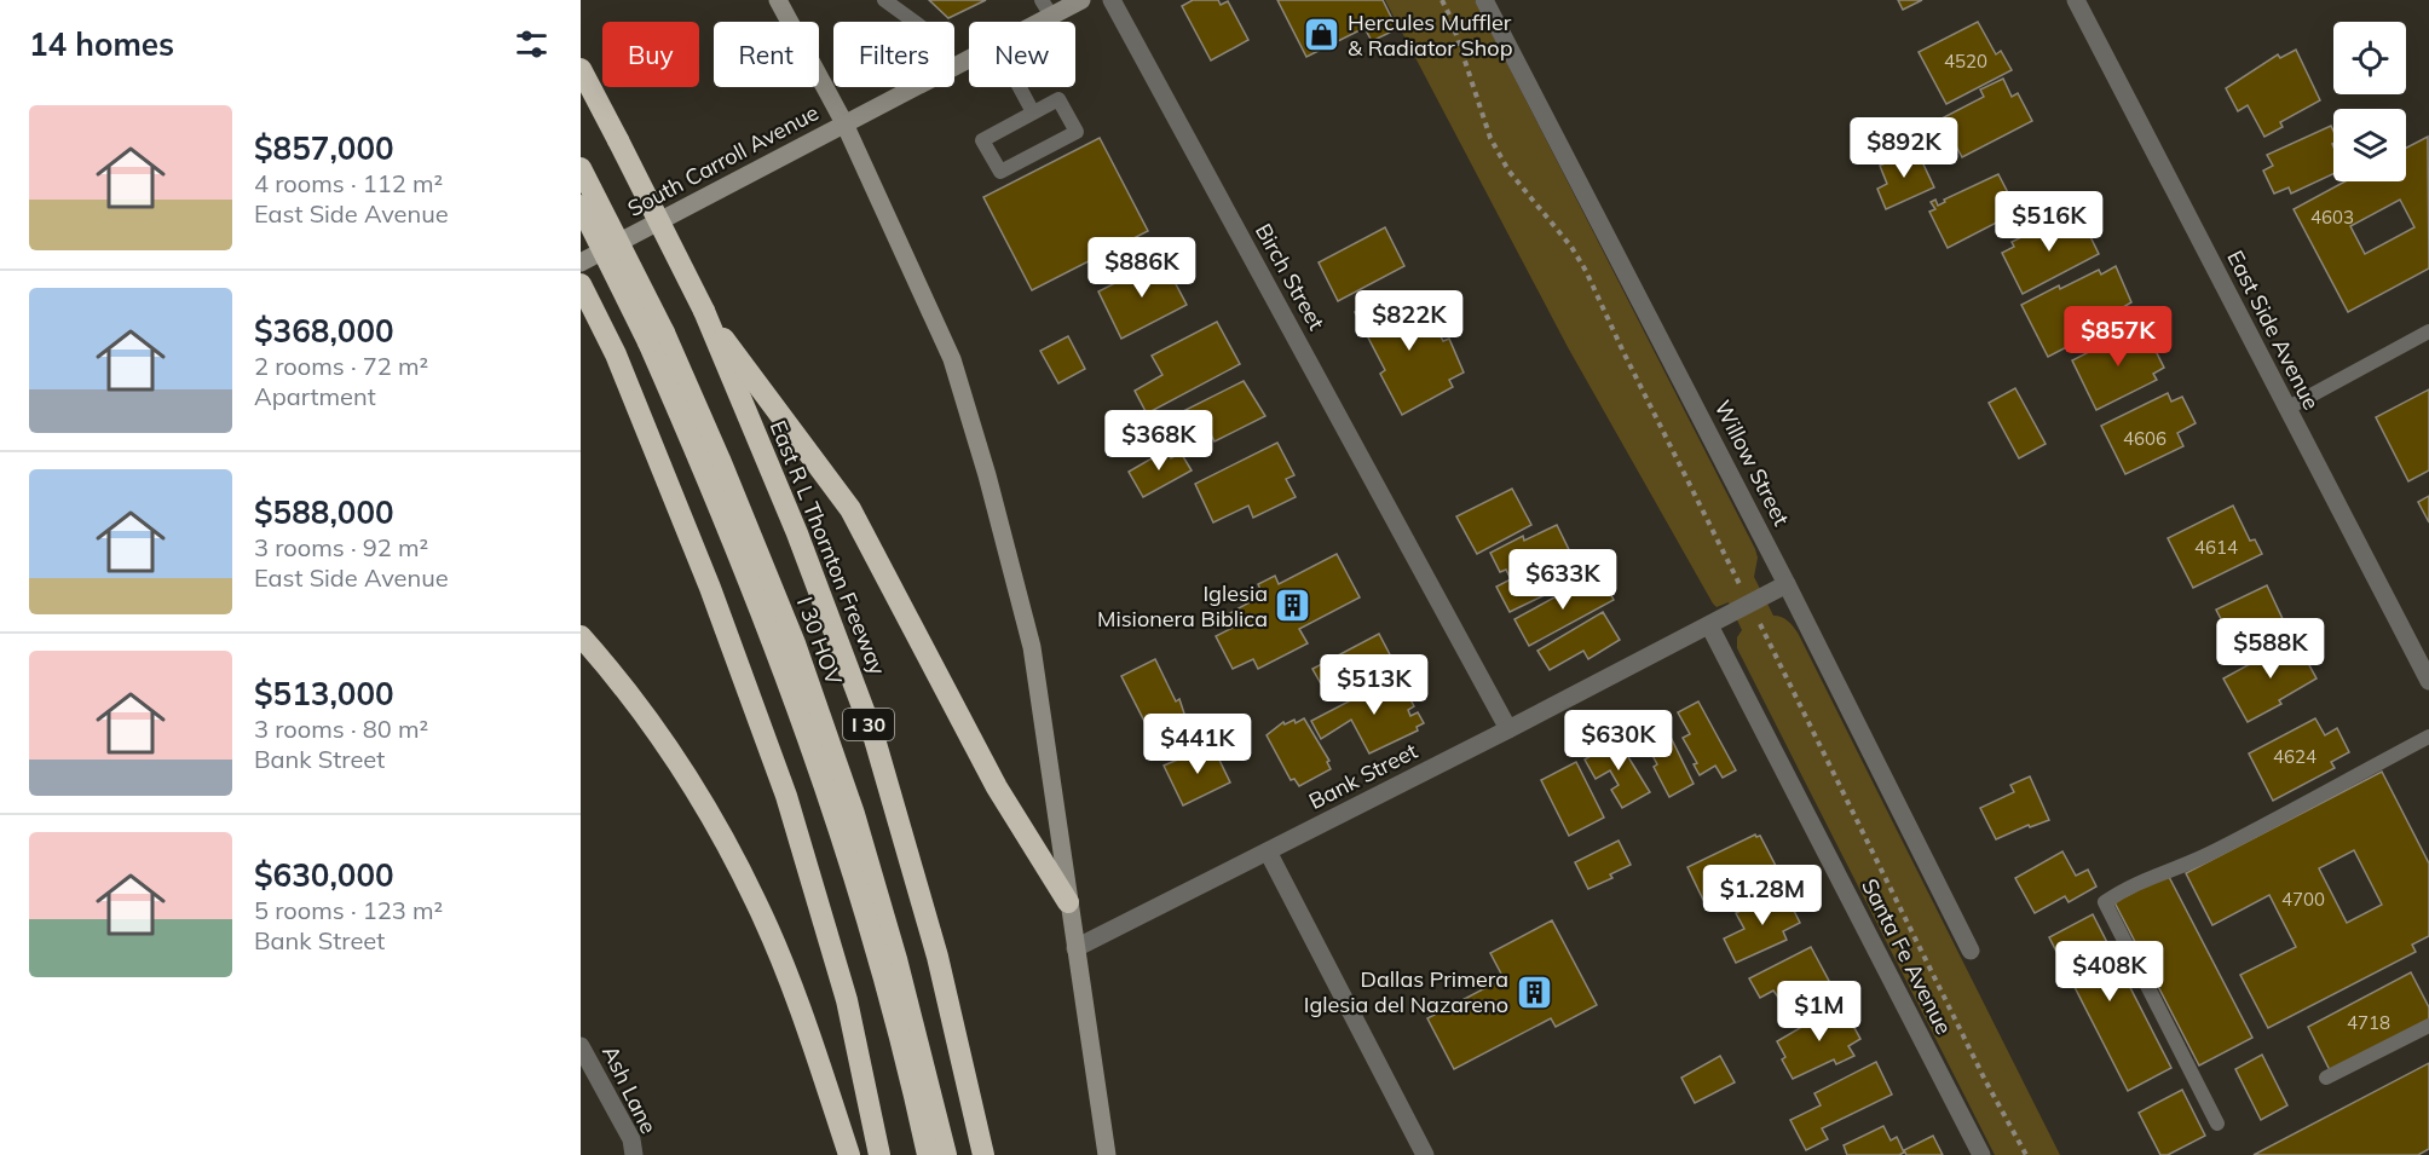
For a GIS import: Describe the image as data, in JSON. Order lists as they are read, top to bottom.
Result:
{
  "streets": {
    "highway": ["East R L Thornton Freeway", "I 30 HOV", "I 30"],
    "main road": ["South Carroll Avenue"],
    "street": [
      "Birch Street",
      "East Side Avenue",
      "Willow Street",
      "Bank Street",
      "Santa Fe Avenue",
      "Ash Lane"
    ]
  },
  "crossings": [
    ["Birch Street", "Bank Street"],
    ["Willow Street", "Bank Street"],
    ["Bank Street", "Santa Fe Avenue"]
  ],
  "places": {
    "shop": ["Hercules Muffler & Radiator Shop"],
    "building": ["Iglesia Misionera Biblica", "Dallas Primera Iglesia del Nazareno"]
  },
  "house_numbers": [
    "4520",
    "4603",
    "4606",
    "4614",
    "4624",
    "4700",
    "4718"
  ],
  "page": {
    "heading": "14 homes",
    "chip": [
      "Buy",
      "Rent",
      "Filters",
      "New"
    ],
    "list": [
      {
        "name": "$857,000",
        "note": "4 rooms · 112 m² · East Side Avenue"
      },
      {
        "name": "$368,000",
        "note": "2 rooms · 72 m² · Apartment"
      },
      {
        "name": "$588,000",
        "note": "3 rooms · 92 m² · East Side Avenue"
      },
      {
        "name": "$513,000",
        "note": "3 rooms · 80 m² · Bank Street"
      },
      {
        "name": "$630,000",
        "note": "5 rooms · 123 m² · Bank Street"
      }
    ],
    "price": [
      "$892K",
      "$516K",
      "$886K",
      "$822K",
      "$857K",
      "$368K",
      "$633K",
      "$588K",
      "$513K",
      "$630K",
      "$441K",
      "$1.28M",
      "$408K",
      "$1M"
    ]
  }
}
